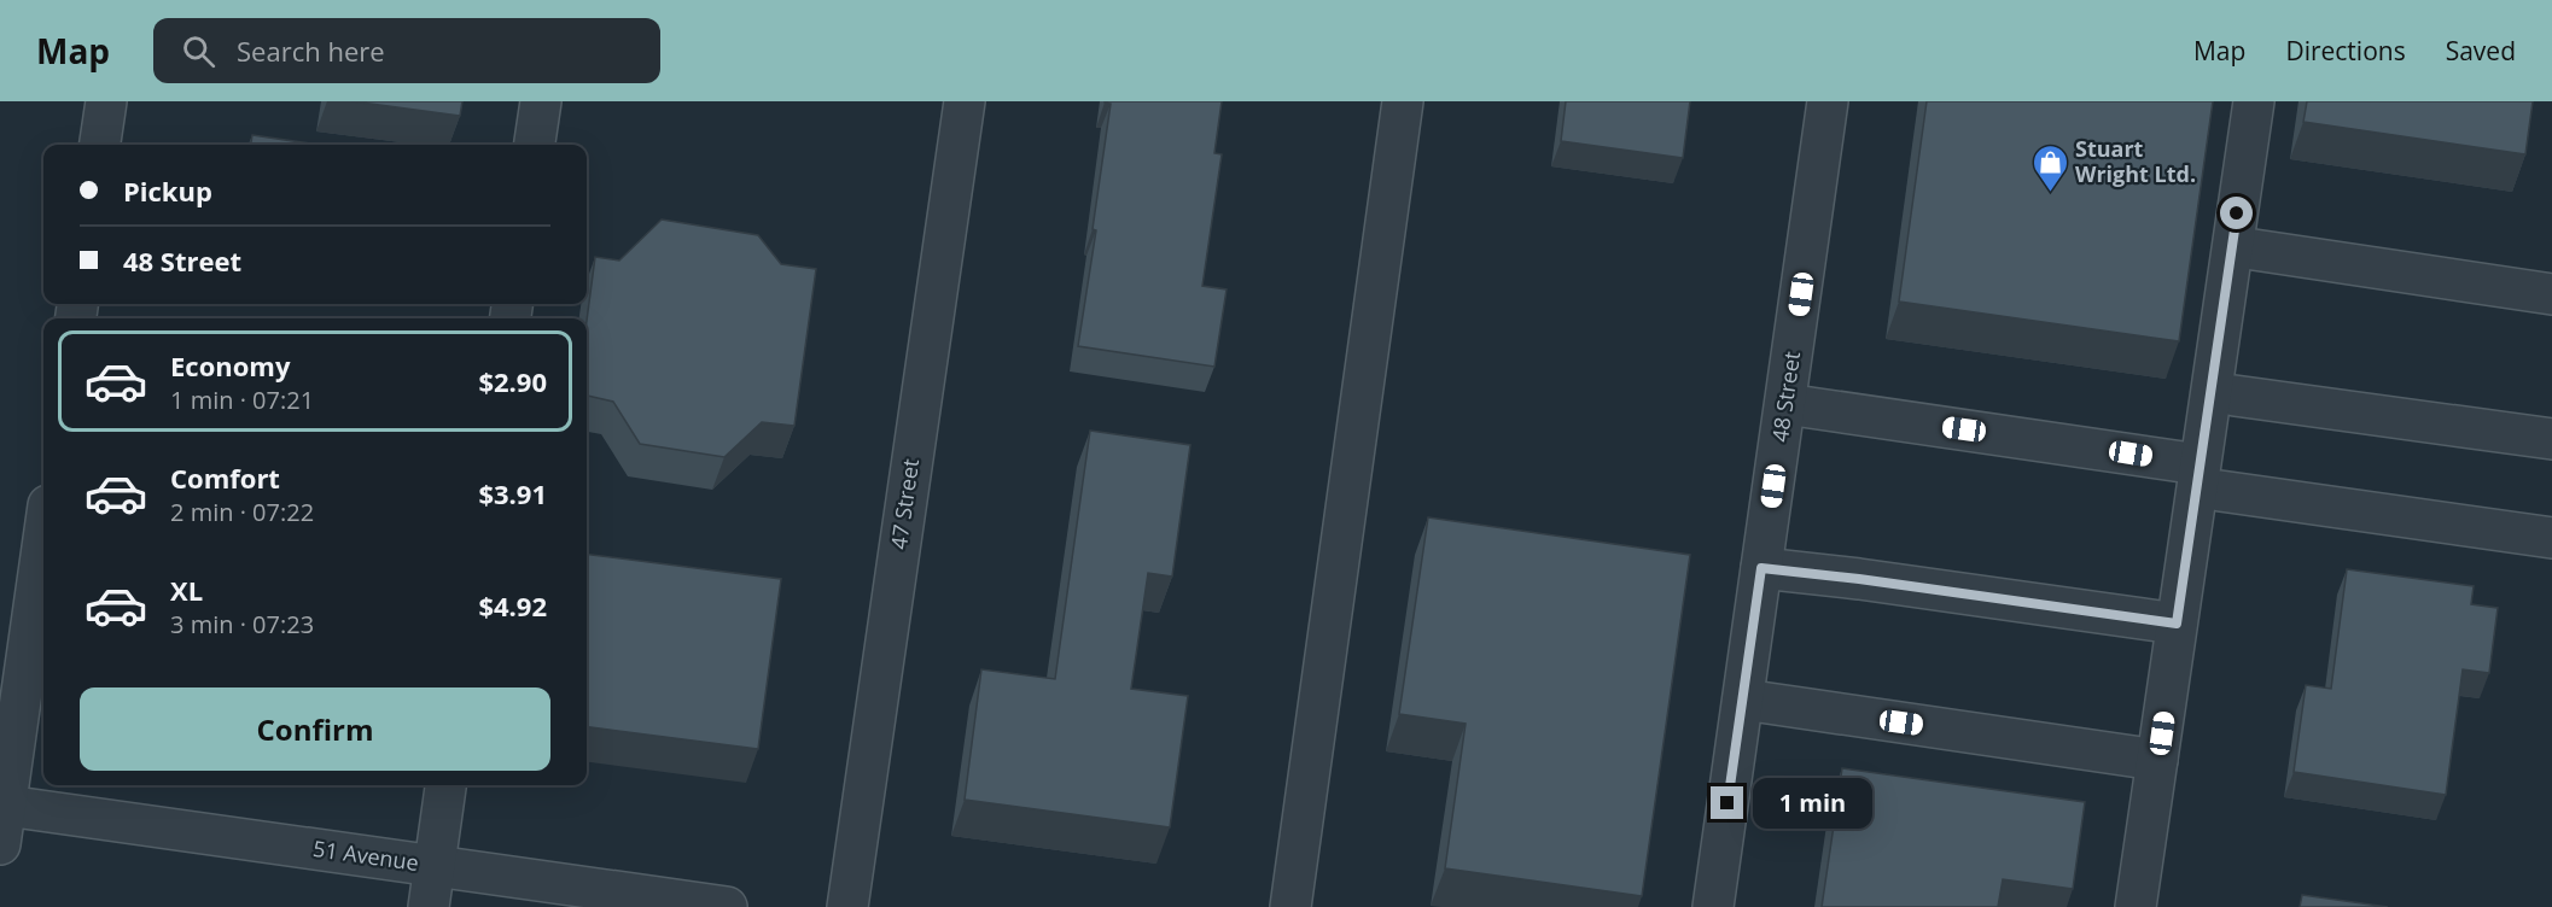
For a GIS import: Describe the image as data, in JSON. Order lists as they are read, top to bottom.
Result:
{
  "streets": {
    "street": ["48 Street", "47 Street", "51 Avenue"]
  },
  "places": {
    "shop": ["Stuart Wright Ltd."]
  },
  "page": {
    "header": "Map",
    "search": "Search here",
    "nav": ["Map", "Directions", "Saved"],
    "banner": ["Pickup", "48 Street"],
    "list": [
      {
        "name": "Economy",
        "note": "1 min · 07:21",
        "value": "$2.90"
      },
      {
        "name": "Comfort",
        "note": "2 min · 07:22",
        "value": "$3.91"
      },
      {
        "name": "XL",
        "note": "3 min · 07:23",
        "value": "$4.92"
      }
    ],
    "buttons": "Confirm",
    "bubble": "1 min"
  }
}
